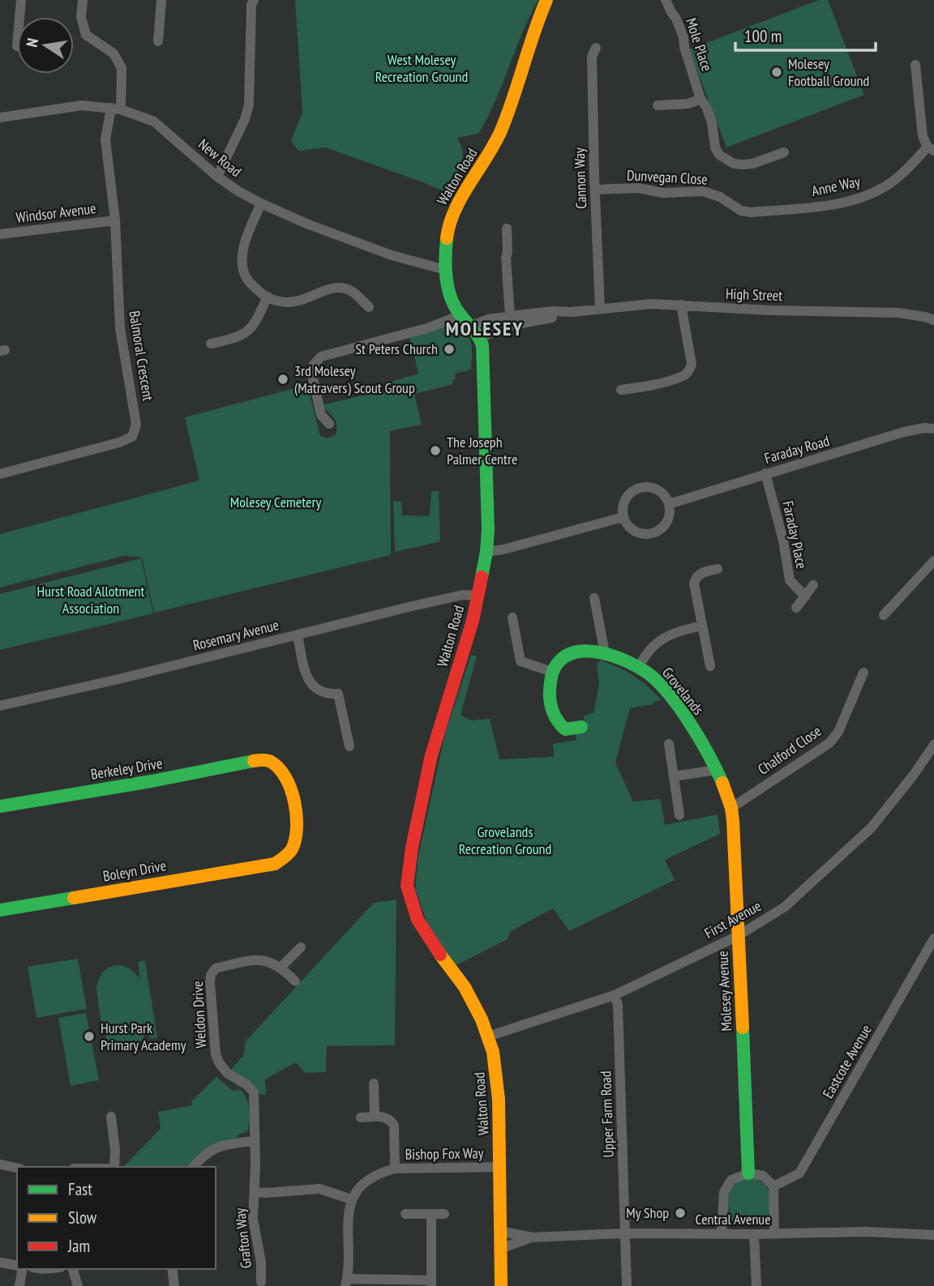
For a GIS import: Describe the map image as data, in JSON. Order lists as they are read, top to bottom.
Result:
{
  "streets": {
    "street": [
      "Mole Place",
      "New Road",
      "Walton Road",
      "Dunvegan Close",
      "Cannon Way",
      "Anne Way",
      "Windsor Avenue",
      "High Street",
      "Balmoral Crescent",
      "Faraday Road",
      "Faraday Place",
      "Rosemary Avenue",
      "Grovelands",
      "Chalford Close",
      "Berkeley Drive",
      "Boleyn Drive",
      "First Avenue",
      "Molesey Avenue",
      "Weldon Drive",
      "Eastcote Avenue",
      "Upper Farm Road",
      "Bishop Fox Way",
      "Central Avenue",
      "Grafton Way"
    ]
  },
  "crossings": [
    ["New Road", "Walton Road"],
    ["New Road", "Balmoral Crescent"],
    ["Walton Road", "High Street"],
    ["Walton Road", "Rosemary Avenue"],
    ["Walton Road", "First Avenue"],
    ["Walton Road", "Bishop Fox Way"],
    ["Walton Road", "Central Avenue"],
    ["Dunvegan Close", "Cannon Way"],
    ["Dunvegan Close", "Anne Way"],
    ["Cannon Way", "High Street"],
    ["Windsor Avenue", "Balmoral Crescent"],
    ["Faraday Road", "Faraday Place"],
    ["Grovelands", "Chalford Close"],
    ["Grovelands", "Molesey Avenue"],
    ["Chalford Close", "Molesey Avenue"],
    ["Berkeley Drive", "Boleyn Drive"],
    ["First Avenue", "Molesey Avenue"],
    ["First Avenue", "Upper Farm Road"],
    ["Weldon Drive", "Grafton Way"],
    ["Upper Farm Road", "Central Avenue"],
    ["Bishop Fox Way", "Grafton Way"]
  ],
  "districts": ["MOLESEY"],
  "parks": [
    "West Molesey Recreation Ground",
    "Molesey Cemetery",
    "Hurst Road Allotment Association",
    "Grovelands Recreation Ground"
  ],
  "places": [
    "Molesey Football Ground",
    "St Peters Church",
    "3rd Molesey (Matravers) Scout Group",
    "The Joseph Palmer Centre",
    "Hurst Park Primary Academy",
    "My Shop"
  ],
  "legend": ["Fast", "Slow", "Jam"],
  "scale_bar": "100 m",
  "north": "left"
}
